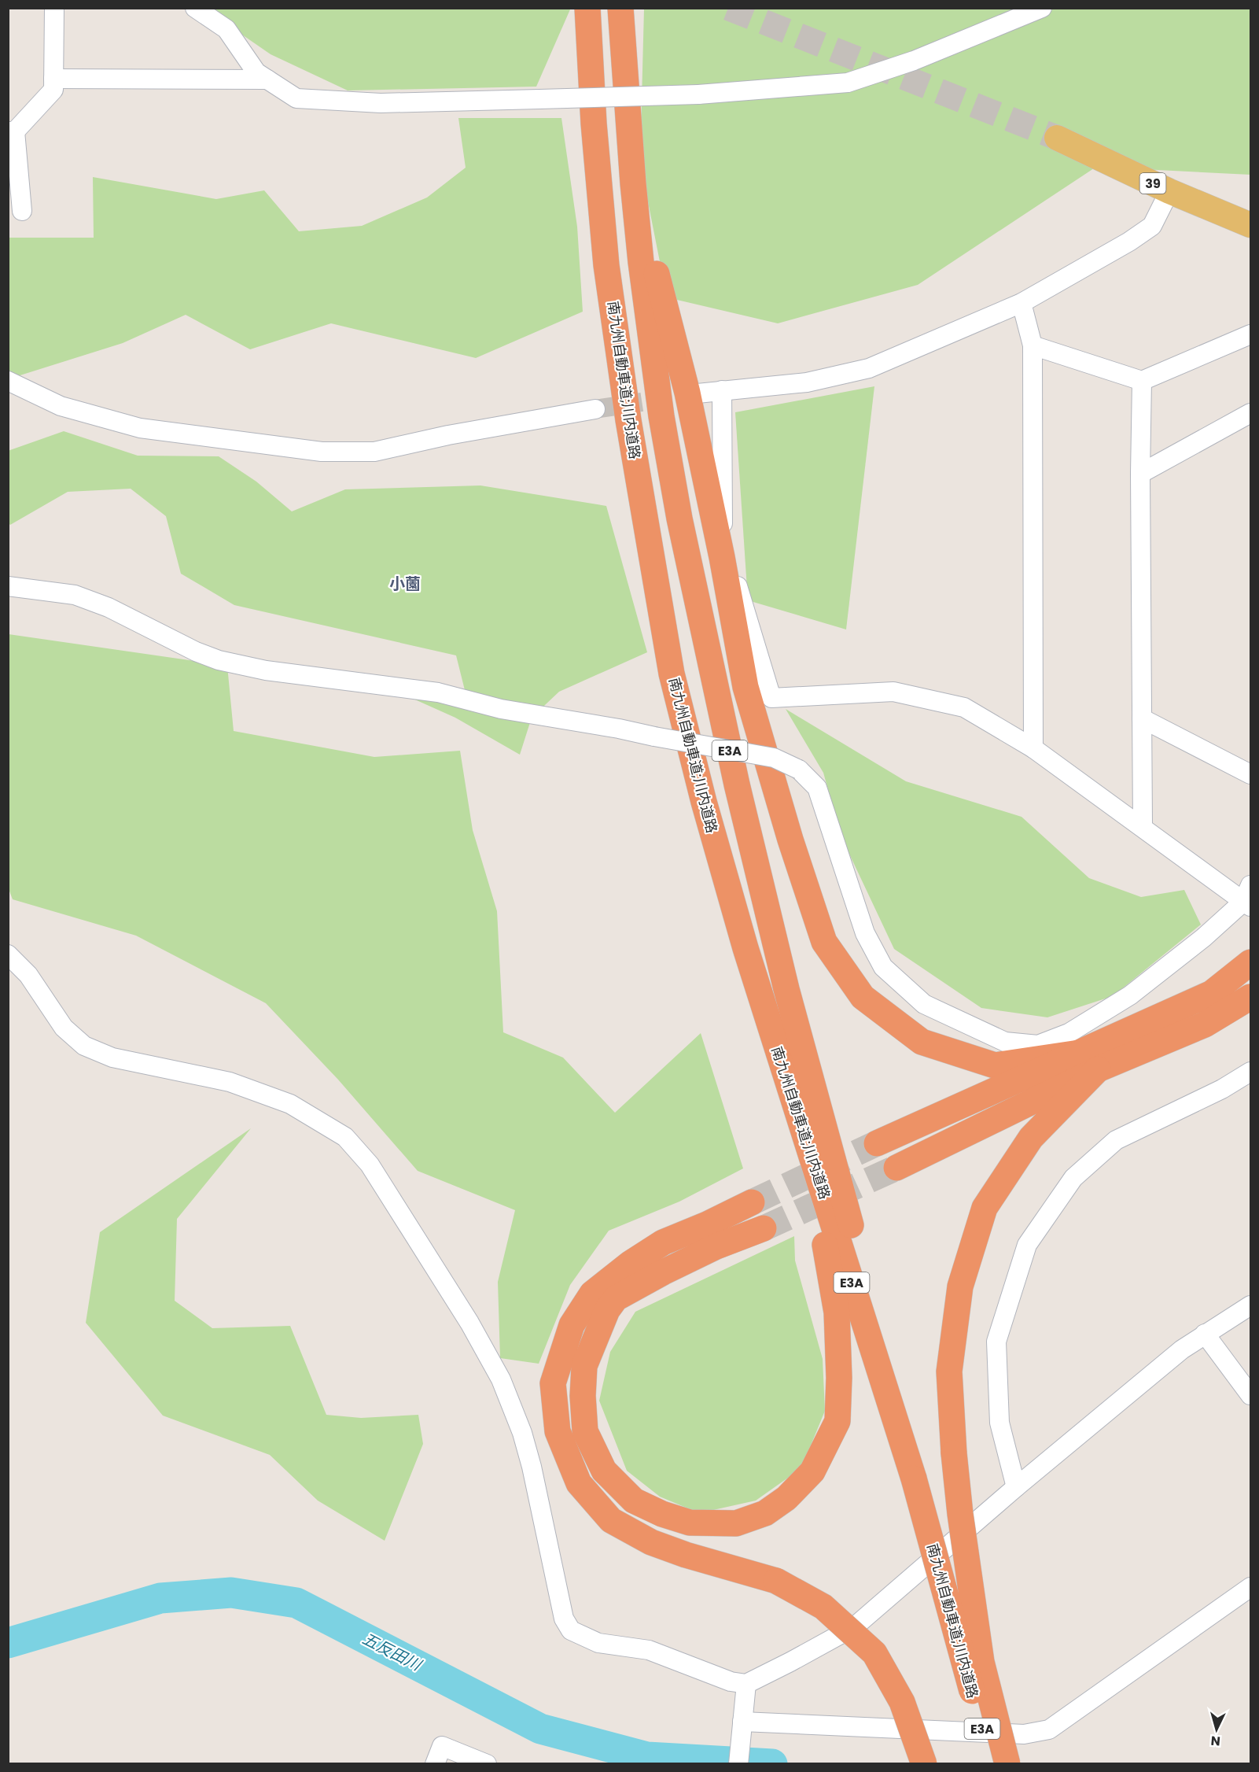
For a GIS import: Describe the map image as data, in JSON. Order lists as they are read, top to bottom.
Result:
{
  "streets": {
    "highway": ["南九州自動車道;川内道路", "E3A"],
    "main road": ["39"]
  },
  "districts": ["小薗"],
  "water": ["五反田川"],
  "north": "bottom"
}
